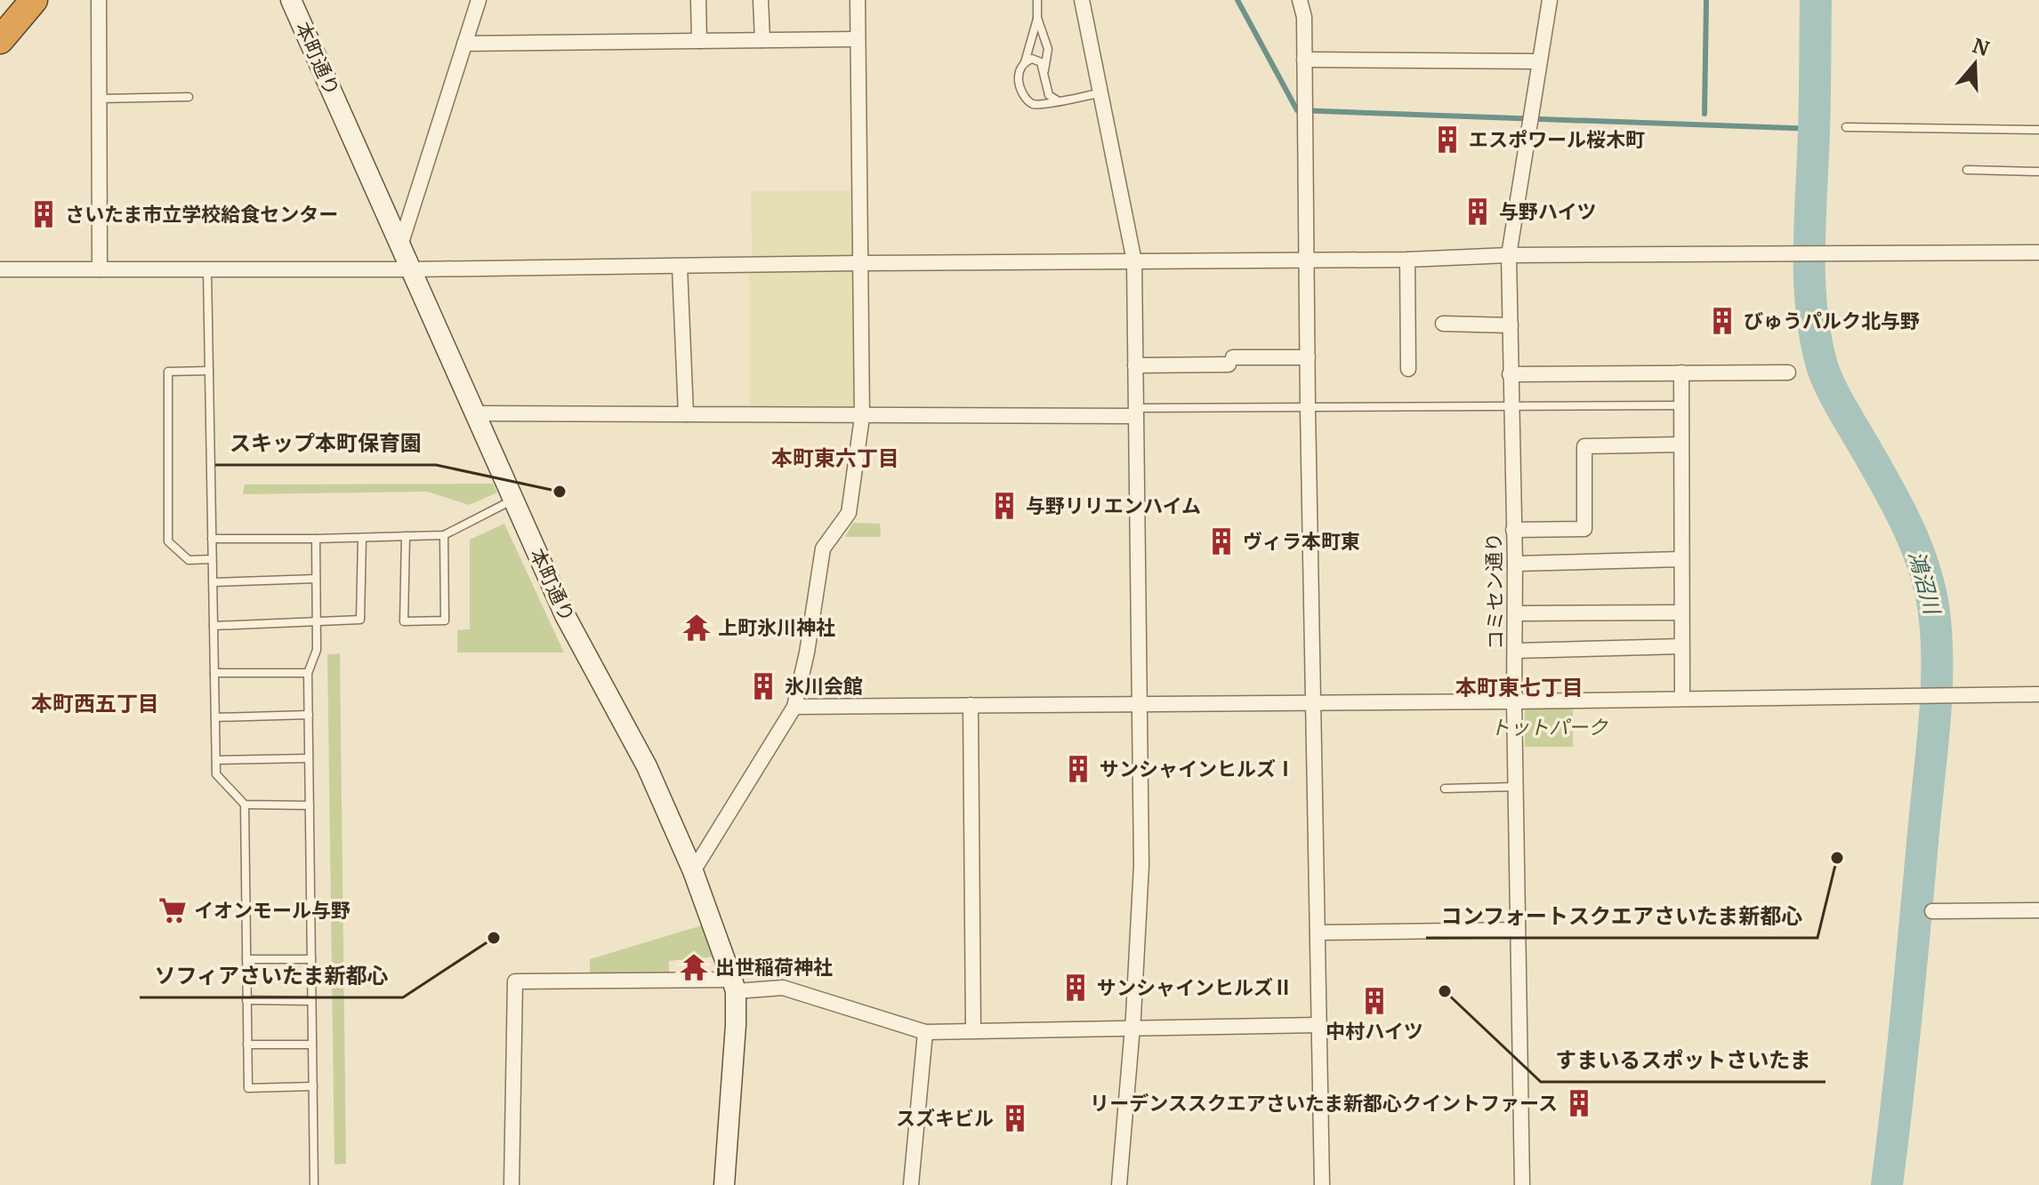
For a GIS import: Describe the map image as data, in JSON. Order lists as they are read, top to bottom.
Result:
{
  "streets": {
    "main road": ["本町通り"],
    "street": ["コミセン通り"]
  },
  "districts": ["本町東六丁目", "本町東七丁目", "本町西五丁目"],
  "water": ["鴻沼川"],
  "parks": ["トットパーク"],
  "places": {
    "building": [
      "エスポワール桜木町",
      "与野ハイツ",
      "さいたま市立学校給食センター",
      "びゅうパルク北与野",
      "与野リリエンハイム",
      "ヴィラ本町東",
      "氷川会館",
      "サンシャインヒルズⅠ",
      "サンシャインヒルズⅡ",
      "中村ハイツ",
      "リーデンススクエアさいたま新都心クイントファース",
      "スズキビル"
    ],
    "other": [
      "スキップ本町保育園",
      "コンフォートスクエアさいたま新都心",
      "ソフィアさいたま新都心",
      "すまいるスポットさいたま"
    ],
    "temple": ["上町氷川神社", "出世稲荷神社"],
    "supermarket": ["イオンモール与野"]
  },
  "north": "top"
}
